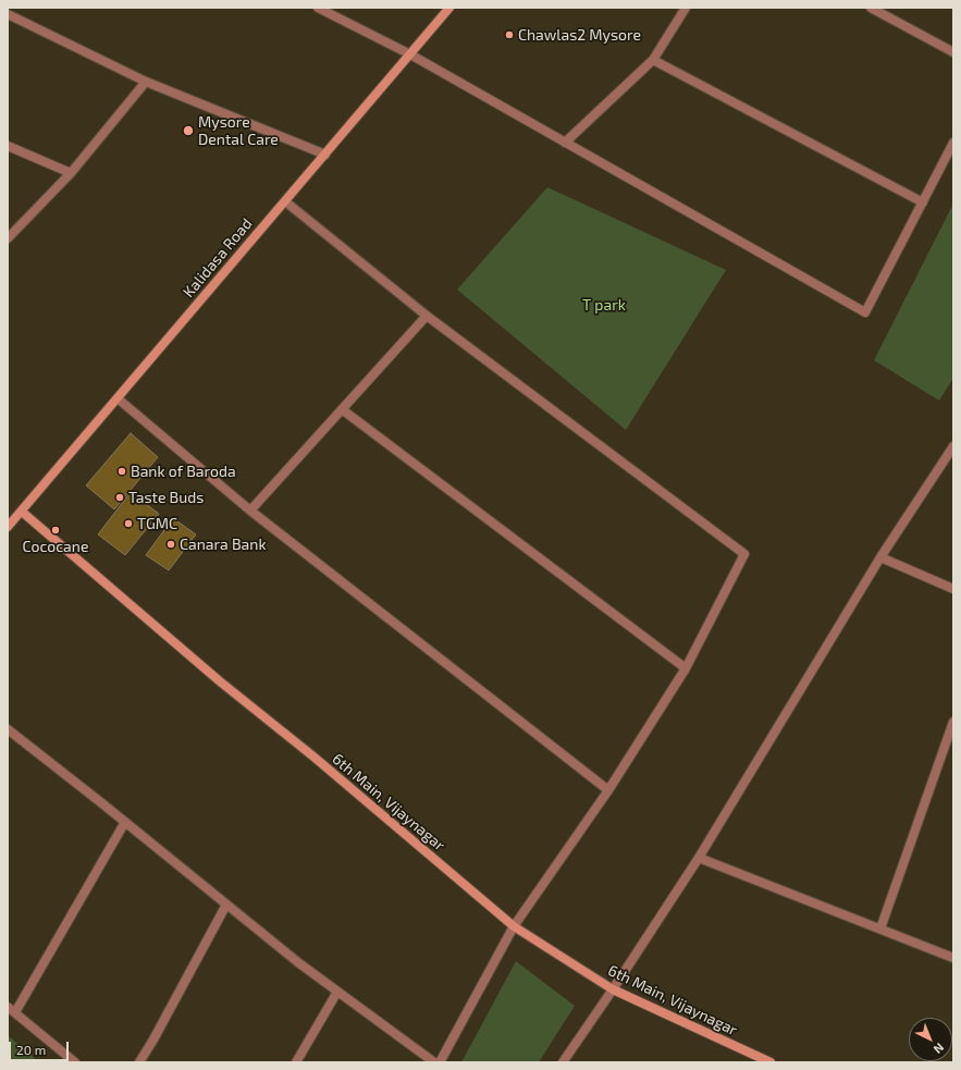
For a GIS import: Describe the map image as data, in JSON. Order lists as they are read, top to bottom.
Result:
{
  "streets": {
    "street": ["Kalidasa Road", "6th Main, Vijaynagar"]
  },
  "crossings": [
    ["Kalidasa Road", "6th Main, Vijaynagar"]
  ],
  "parks": ["T park"],
  "places": [
    "Chawlas2 Mysore",
    "Mysore Dental Care",
    "Bank of Baroda",
    "Taste Buds",
    "TGMC",
    "Cococane",
    "Canara Bank"
  ],
  "scale_bar": "20 m",
  "north": "bottom right"
}
